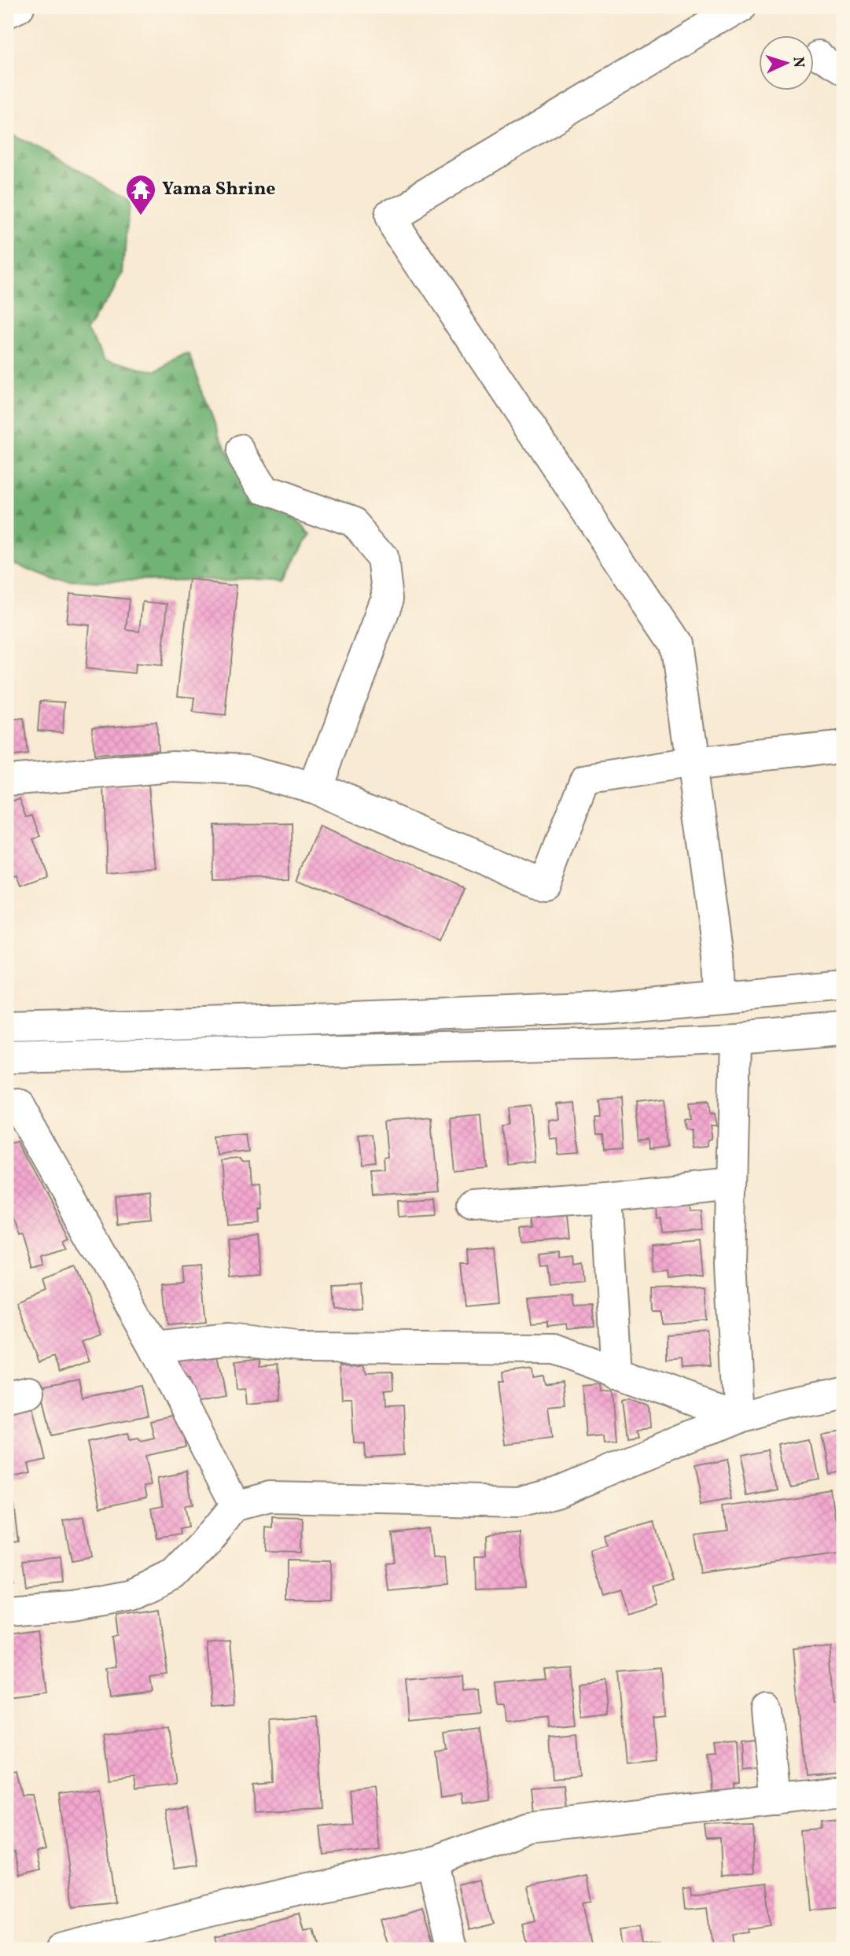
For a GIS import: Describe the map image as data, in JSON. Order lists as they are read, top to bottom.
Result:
{
  "places": {
    "temple": ["Yama Shrine"]
  },
  "north": "right"
}
